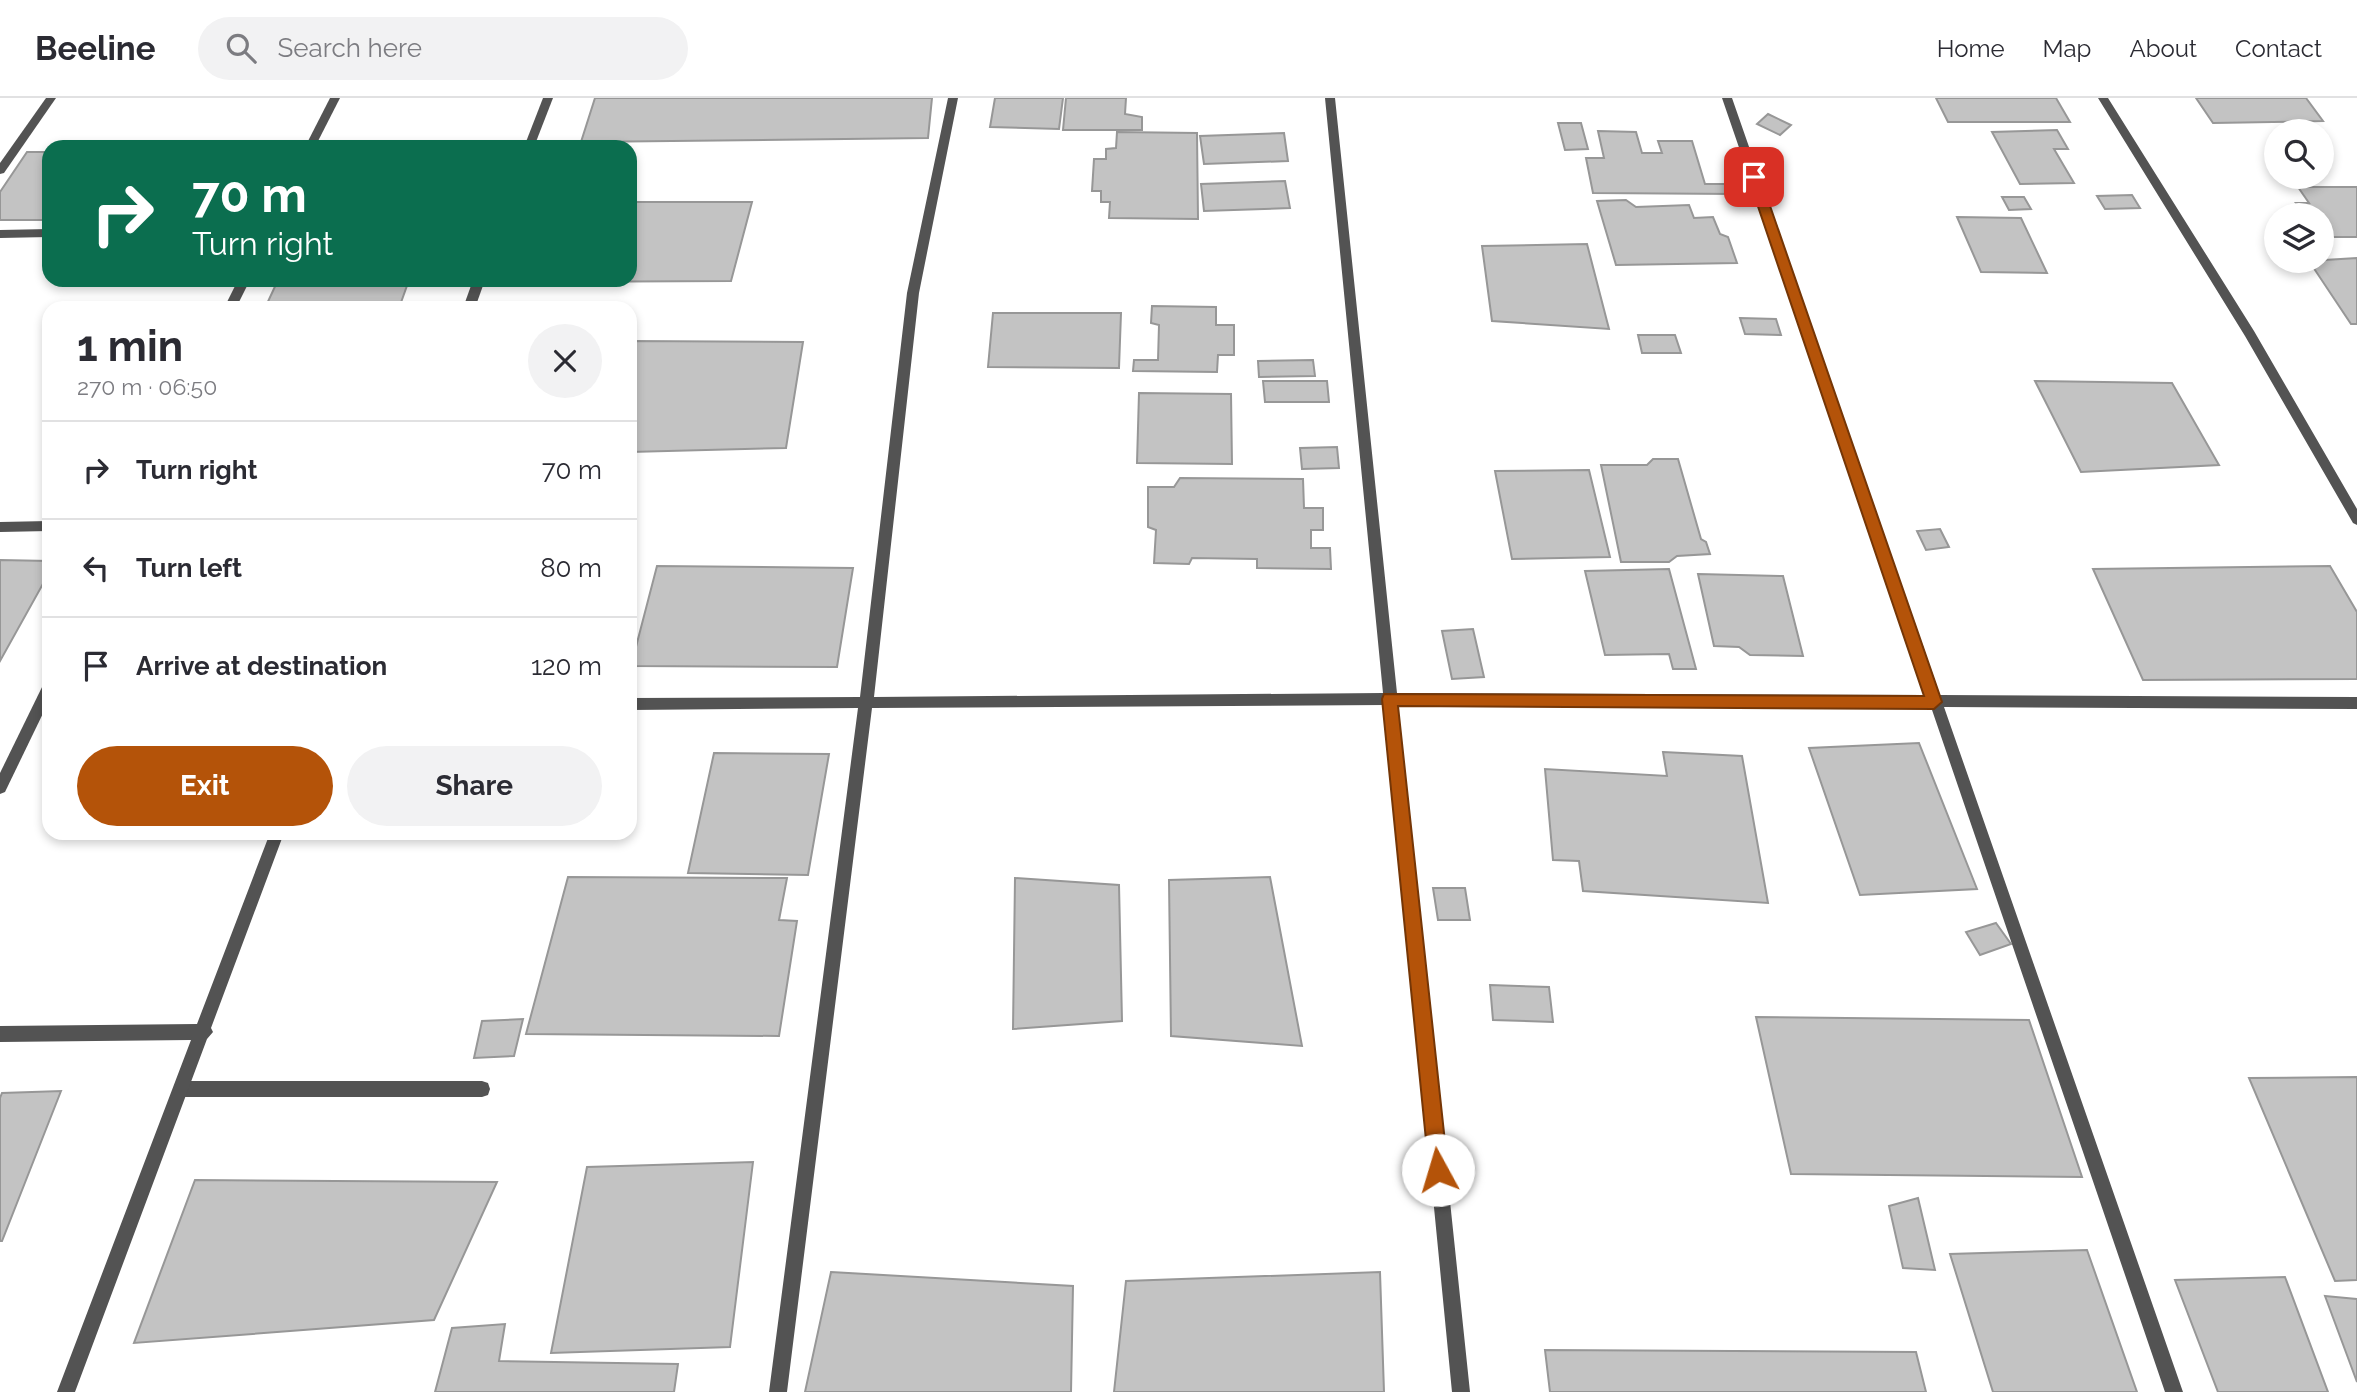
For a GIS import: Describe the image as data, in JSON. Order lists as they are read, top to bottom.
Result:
{
  "page": {
    "header": "Beeline",
    "search": "Search here",
    "nav": [
      "Home",
      "Map",
      "About",
      "Contact"
    ],
    "turn": ["70 m", "Turn right"],
    "heading": ["1 min", "270 m · 06:50"],
    "list": [
      {
        "name": "Turn right",
        "value": "70 m"
      },
      {
        "name": "Turn left",
        "value": "80 m"
      },
      {
        "name": "Arrive at destination",
        "value": "120 m"
      }
    ],
    "buttons": ["Exit", "Share"]
  }
}
